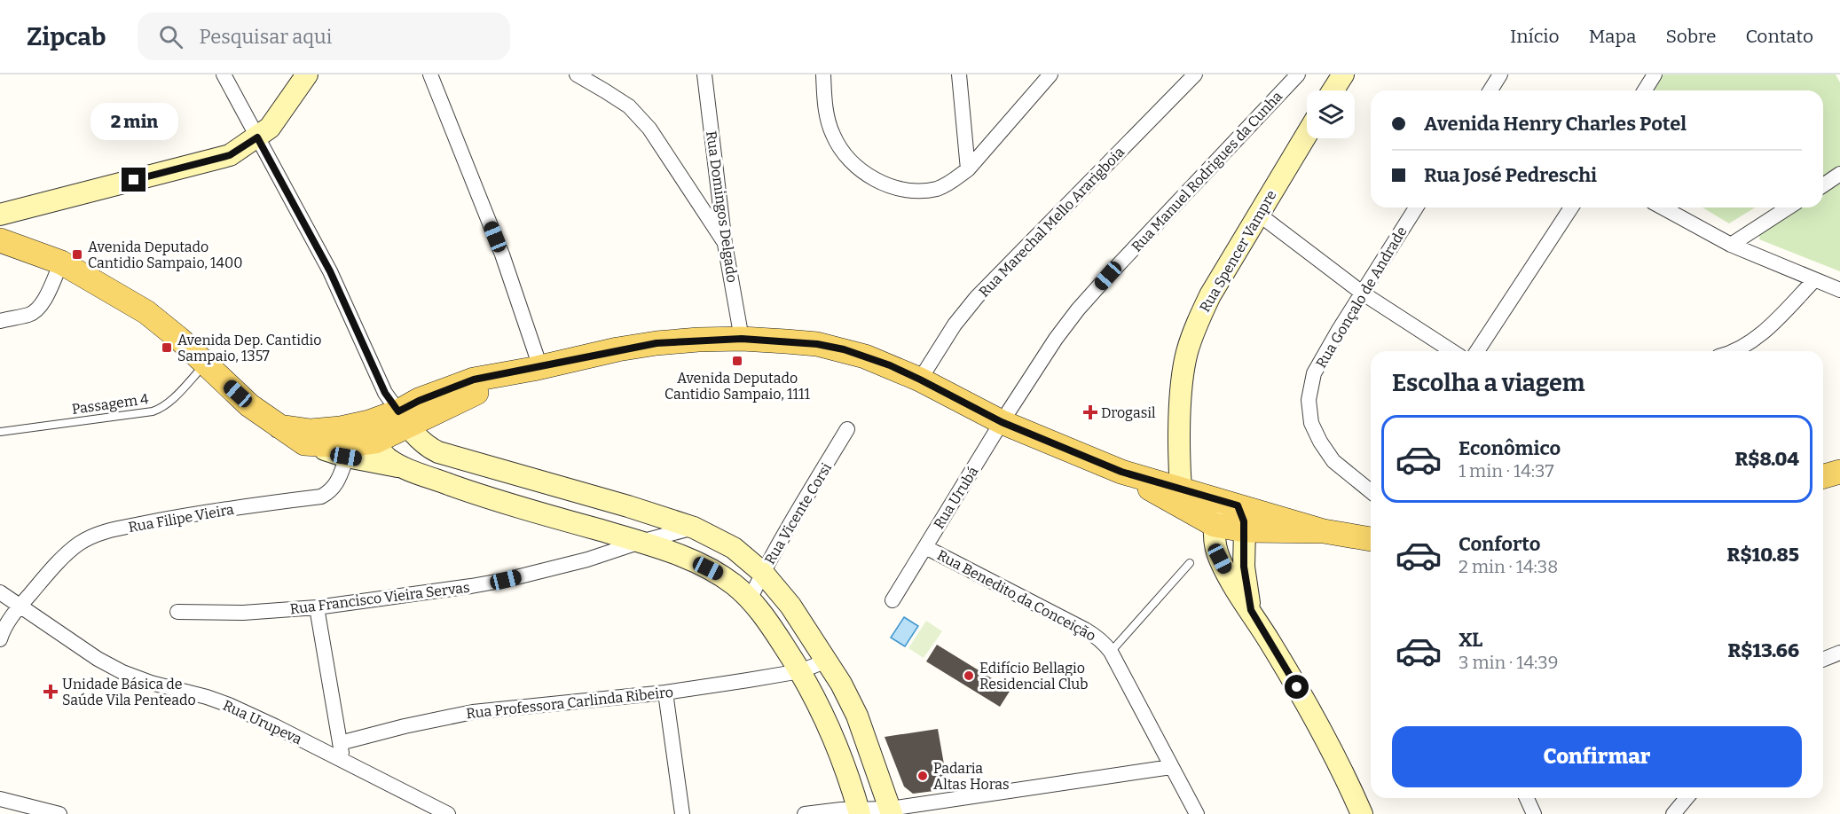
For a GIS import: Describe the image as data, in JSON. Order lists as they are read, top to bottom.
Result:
{
  "streets": {
    "main road": ["Rua Spencer Vampre"],
    "street": [
      "Rua Manuel Rodrigues da Cunha",
      "Rua Domingos Delgado",
      "Rua Marechal Mello Ararigboia",
      "Rua Gonçalo de Andrade",
      "Rua Urubá",
      "Rua Vicente Corsi",
      "Rua Filipe Vieira",
      "Rua Benedito da Conceição",
      "Rua Francisco Vieira Servas",
      "Rua Professora Carlinda Ribeiro",
      "Rua Urupeva"
    ],
    "lane": ["Passagem 4"]
  },
  "crossings": [
    ["Rua Manuel Rodrigues da Cunha", "Rua Urubá"],
    ["Rua Urubá", "Rua Benedito da Conceição"],
    ["Rua Filipe Vieira", "Rua Urupeva"]
  ],
  "places": {
    "transit": ["Avenida Deputado Cantidio Sampaio, 1400", "Avenida Dep. Cantidio Sampaio, 1357", "Avenida Deputado Cantidio Sampaio, 1111"],
    "health": ["Drogasil", "Unidade Básica de Saúde Vila Penteado"],
    "other": ["Edifício Bellagio Residencial Club", "Padaria Altas Horas"]
  },
  "page": {
    "header": "Zipcab",
    "search": "Pesquisar aqui",
    "nav": [
      "Início",
      "Mapa",
      "Sobre",
      "Contato"
    ],
    "banner": ["Avenida Henry Charles Potel", "Rua José Pedreschi"],
    "bubble": "2 min",
    "heading": "Escolha a viagem",
    "list": [
      {
        "name": "Econômico",
        "note": "1 min · 14:37",
        "value": "R$8.04"
      },
      {
        "name": "Conforto",
        "note": "2 min · 14:38",
        "value": "R$10.85"
      },
      {
        "name": "XL",
        "note": "3 min · 14:39",
        "value": "R$13.66"
      }
    ],
    "buttons": "Confirmar"
  }
}
